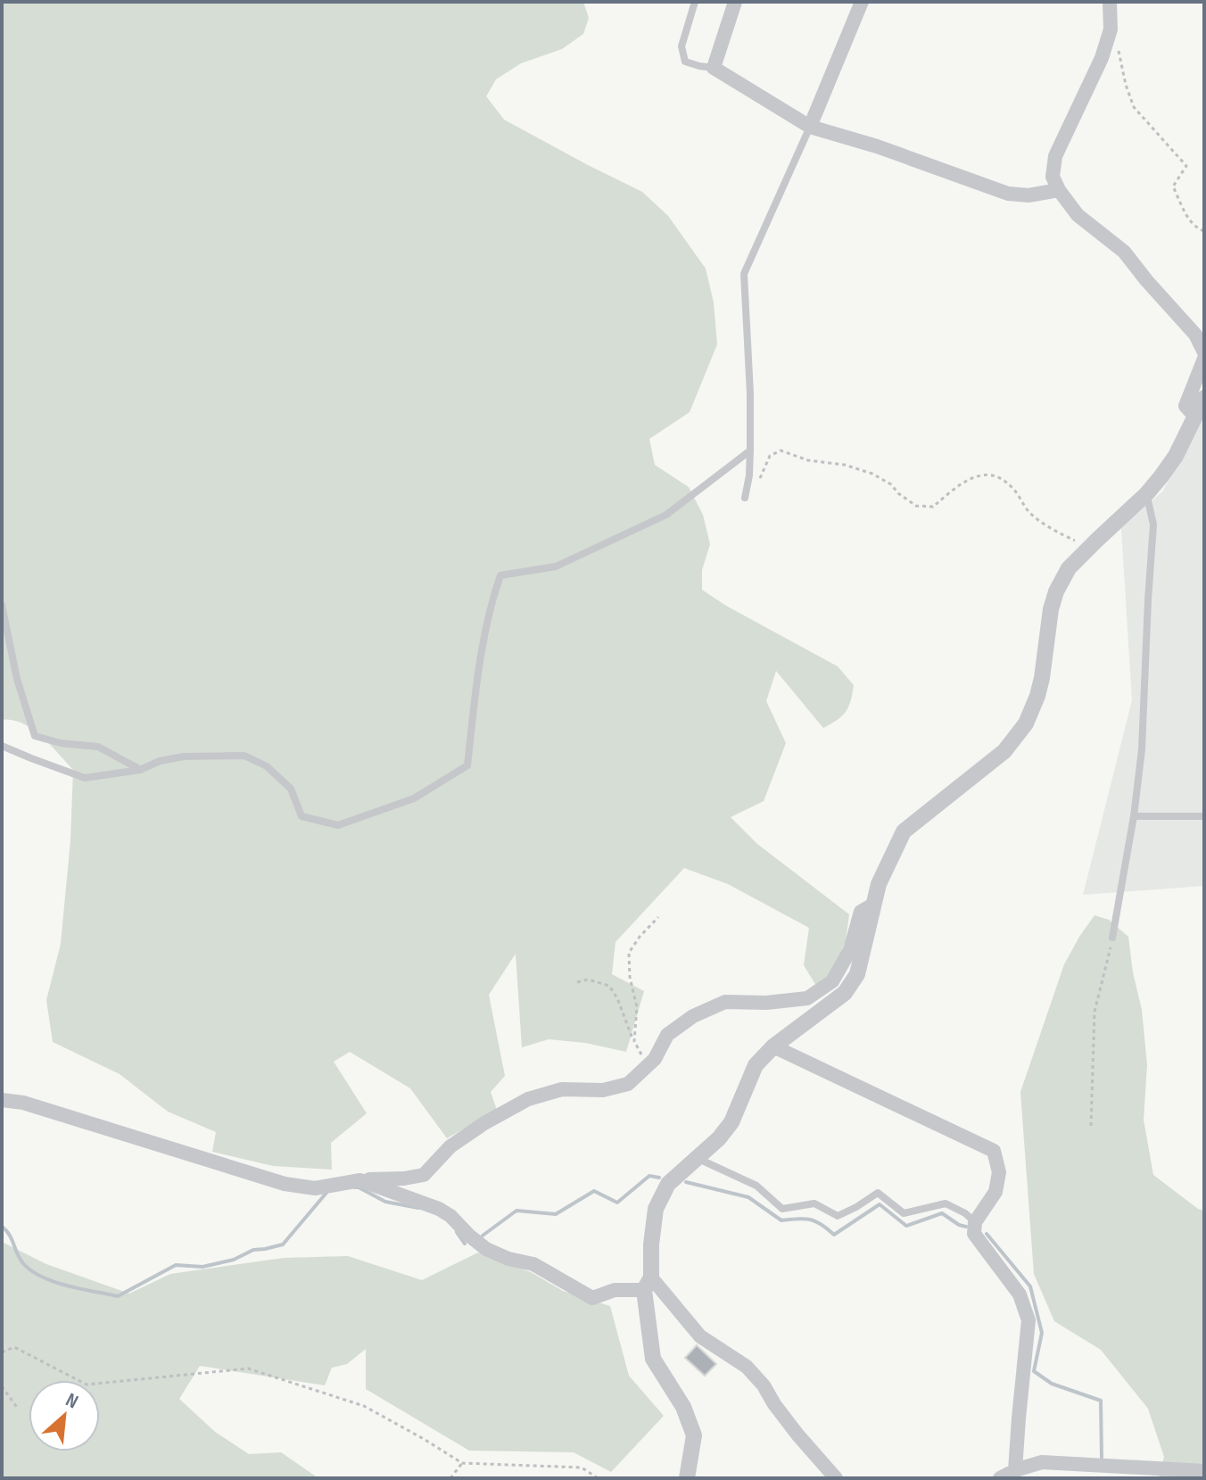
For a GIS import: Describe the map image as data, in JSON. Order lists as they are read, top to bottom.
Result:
{
  "north": "top right"
}
